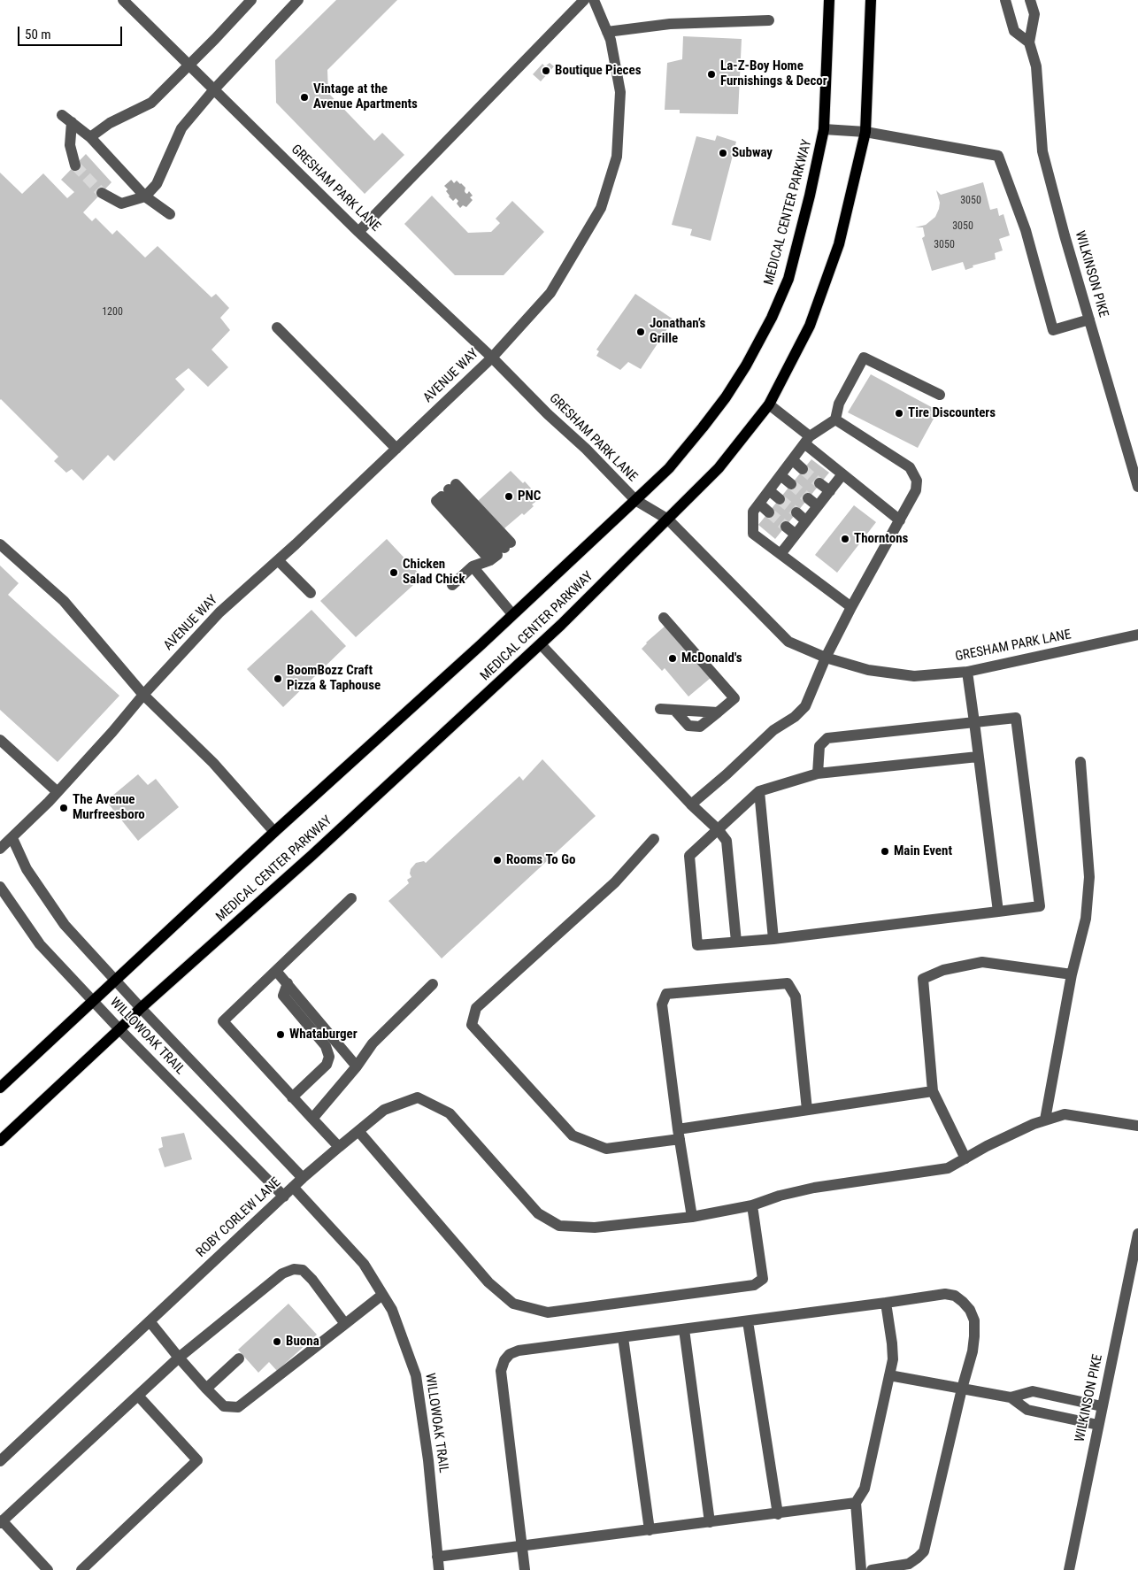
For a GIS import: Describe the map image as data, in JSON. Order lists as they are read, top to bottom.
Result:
{
  "streets": {
    "main road": ["MEDICAL CENTER PARKWAY"],
    "street": [
      "GRESHAM PARK LANE",
      "WILKINSON PIKE",
      "AVENUE WAY",
      "WILLOWOAK TRAIL",
      "ROBY CORLEW LANE"
    ]
  },
  "crossings": [
    ["GRESHAM PARK LANE", "MEDICAL CENTER PARKWAY"],
    ["GRESHAM PARK LANE", "AVENUE WAY"],
    ["MEDICAL CENTER PARKWAY", "WILLOWOAK TRAIL"],
    ["AVENUE WAY", "WILLOWOAK TRAIL"],
    ["WILLOWOAK TRAIL", "ROBY CORLEW LANE"]
  ],
  "places": [
    "Boutique Pieces",
    "La-Z-Boy Home Furnishings & Decor",
    "Vintage at the Avenue Apartments",
    "Subway",
    "Jonathan’s Grille",
    "Tire Discounters",
    "PNC",
    "Thorntons",
    "Chicken Salad Chick",
    "McDonald's",
    "BoomBozz Craft Pizza & Taphouse",
    "The Avenue Murfreesboro",
    "Main Event",
    "Rooms To Go",
    "Whataburger",
    "Buona"
  ],
  "house_numbers": [
    "3050",
    "3050",
    "3050",
    "1200"
  ],
  "scale_bar": "50 m"
}
